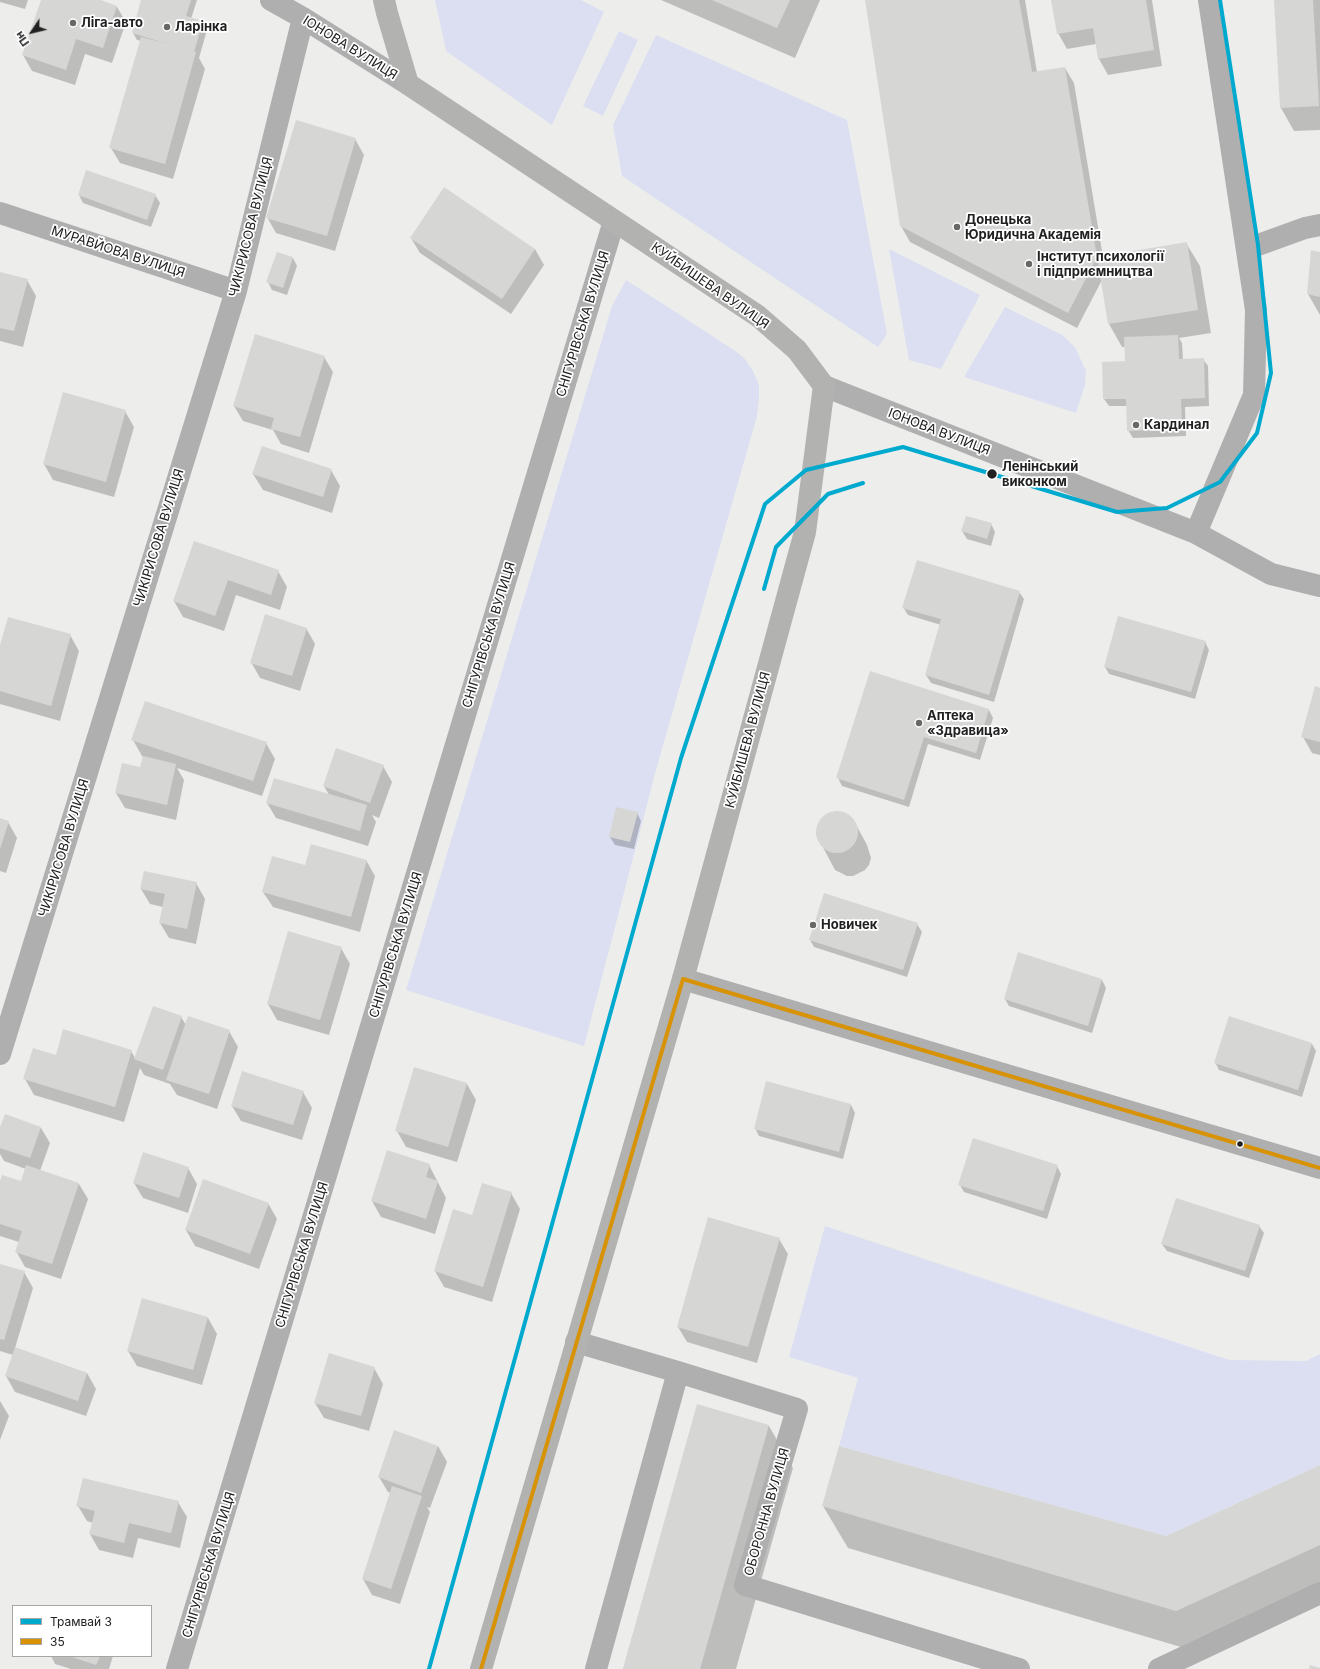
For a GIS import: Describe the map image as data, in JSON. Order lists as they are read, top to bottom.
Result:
{
  "streets": {
    "main road": ["КУЙБИШЕВА ВУЛИЦЯ"],
    "street": [
      "ІОНОВА ВУЛИЦЯ",
      "ЧИКІРИСОВА ВУЛИЦЯ",
      "МУРАВЙОВА ВУЛИЦЯ",
      "СНІГУРІВСЬКА ВУЛИЦЯ",
      "ОБОРОННА ВУЛИЦЯ"
    ]
  },
  "crossings": [
    ["ІОНОВА ВУЛИЦЯ", "ЧИКІРИСОВА ВУЛИЦЯ"],
    ["ІОНОВА ВУЛИЦЯ", "КУЙБИШЕВА ВУЛИЦЯ"],
    ["ЧИКІРИСОВА ВУЛИЦЯ", "МУРАВЙОВА ВУЛИЦЯ"],
    ["КУЙБИШЕВА ВУЛИЦЯ", "СНІГУРІВСЬКА ВУЛИЦЯ"],
    ["КУЙБИШЕВА ВУЛИЦЯ", "ОБОРОННА ВУЛИЦЯ"]
  ],
  "places": [
    "Ліга-авто",
    "Ларінка",
    "Донецька Юридична Академія",
    "Інститут психології і підприємництва",
    "Кардинал",
    "Ленінський виконком",
    "Аптека «Здравица»",
    "Новичек"
  ],
  "lines": ["tram line 3", "transit line 35"],
  "legend": ["Трамвай 3", "35"],
  "north": "bottom left"
}
